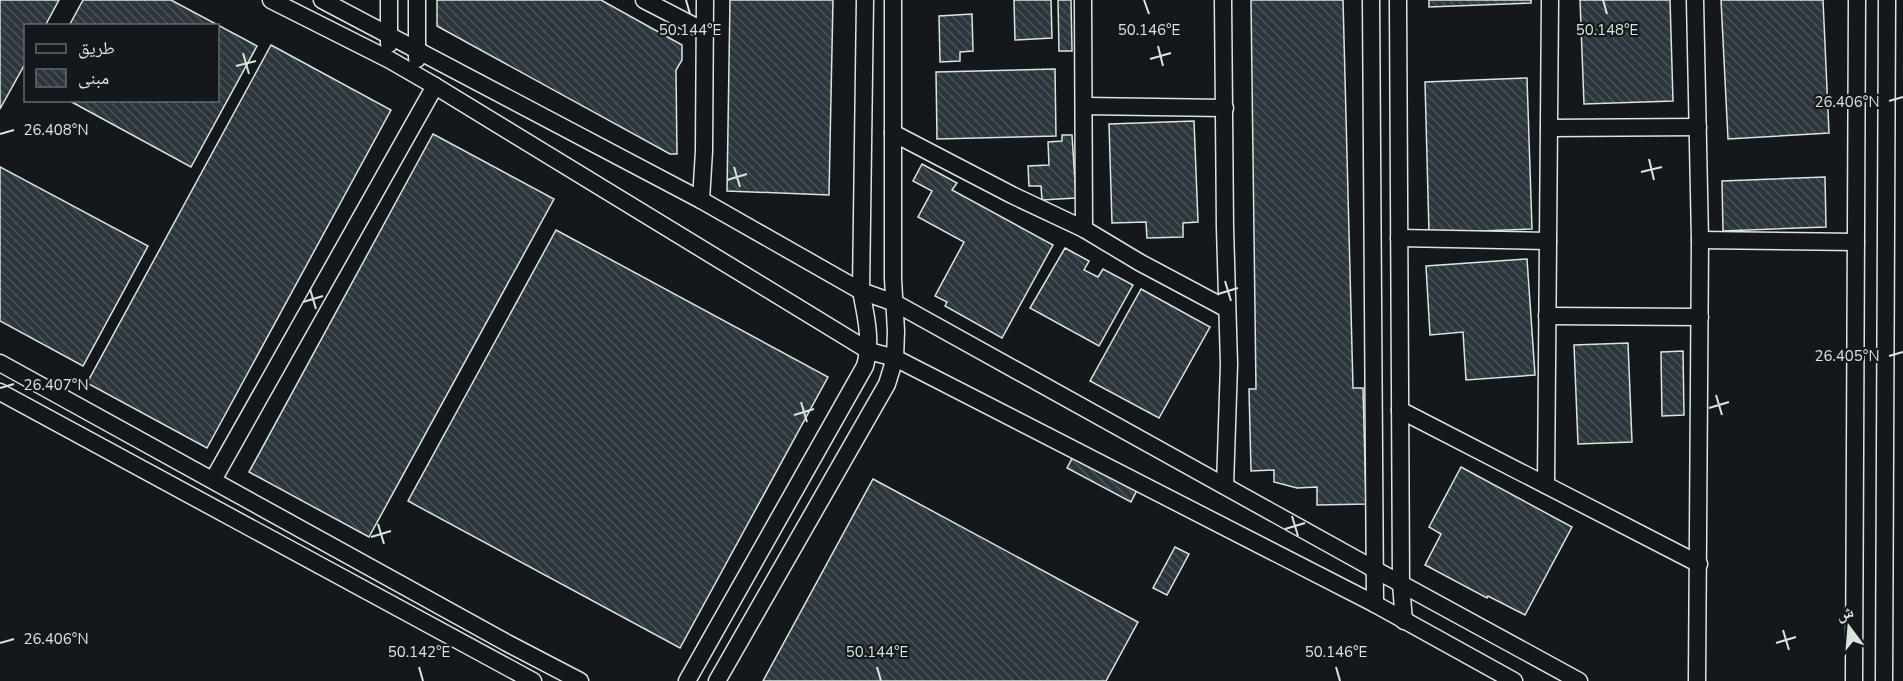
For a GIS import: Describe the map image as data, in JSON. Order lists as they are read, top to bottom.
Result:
{
  "legend": ["طريق", "مبنى"],
  "north": "top",
  "coordinates": [
    "50.144°E",
    "50.146°E",
    "50.148°E",
    "26.406°N",
    "26.408°N",
    "26.405°N",
    "26.407°N",
    "50.142°E"
  ]
}
